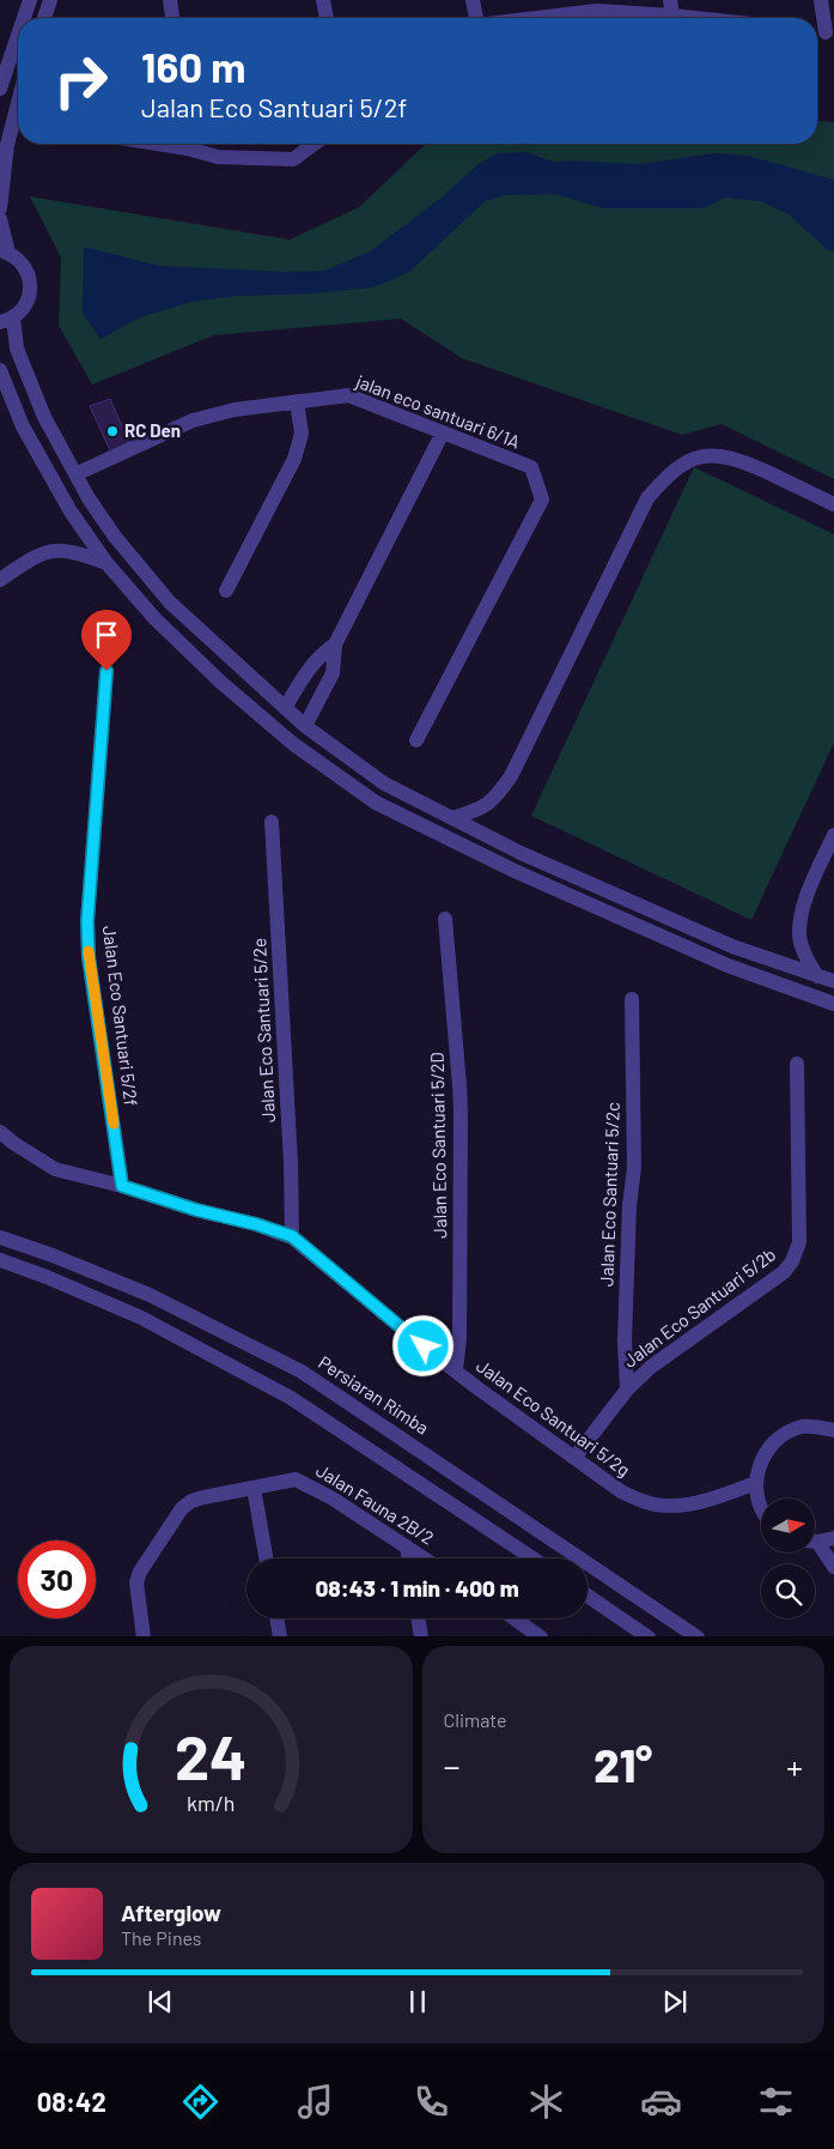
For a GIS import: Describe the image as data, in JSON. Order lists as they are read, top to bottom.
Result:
{
  "streets": {
    "street": [
      "jalan eco santuari 6/1A",
      "Jalan Eco Santuari 5/2f",
      "Jalan Eco Santuari 5/2e",
      "Jalan Eco Santuari 5/2D",
      "Jalan Eco Santuari 5/2c",
      "Jalan Eco Santuari 5/2b",
      "Persiaran Rimba",
      "Jalan Eco Santuari 5/2g",
      "Jalan Fauna 2B/2"
    ]
  },
  "crossings": [
    ["Jalan Eco Santuari 5/2f", "Jalan Eco Santuari 5/2g"],
    ["Jalan Eco Santuari 5/2e", "Jalan Eco Santuari 5/2g"],
    ["Jalan Eco Santuari 5/2D", "Jalan Eco Santuari 5/2g"],
    ["Jalan Eco Santuari 5/2c", "Jalan Eco Santuari 5/2b"],
    ["Jalan Eco Santuari 5/2b", "Jalan Eco Santuari 5/2g"]
  ],
  "places": ["RC Den"],
  "north": "right",
  "page": {
    "turn": ["160 m", "Jalan Eco Santuari 5/2f"],
    "limit": "30",
    "trip": "08:43 · 1 min · 400 m",
    "tile": "Climate",
    "heat": ["−", "21°", "+"],
    "song": ["Afterglow", "The Pines"],
    "tabs": "08:42",
    "gauge": ["24", "km/h"]
  }
}
